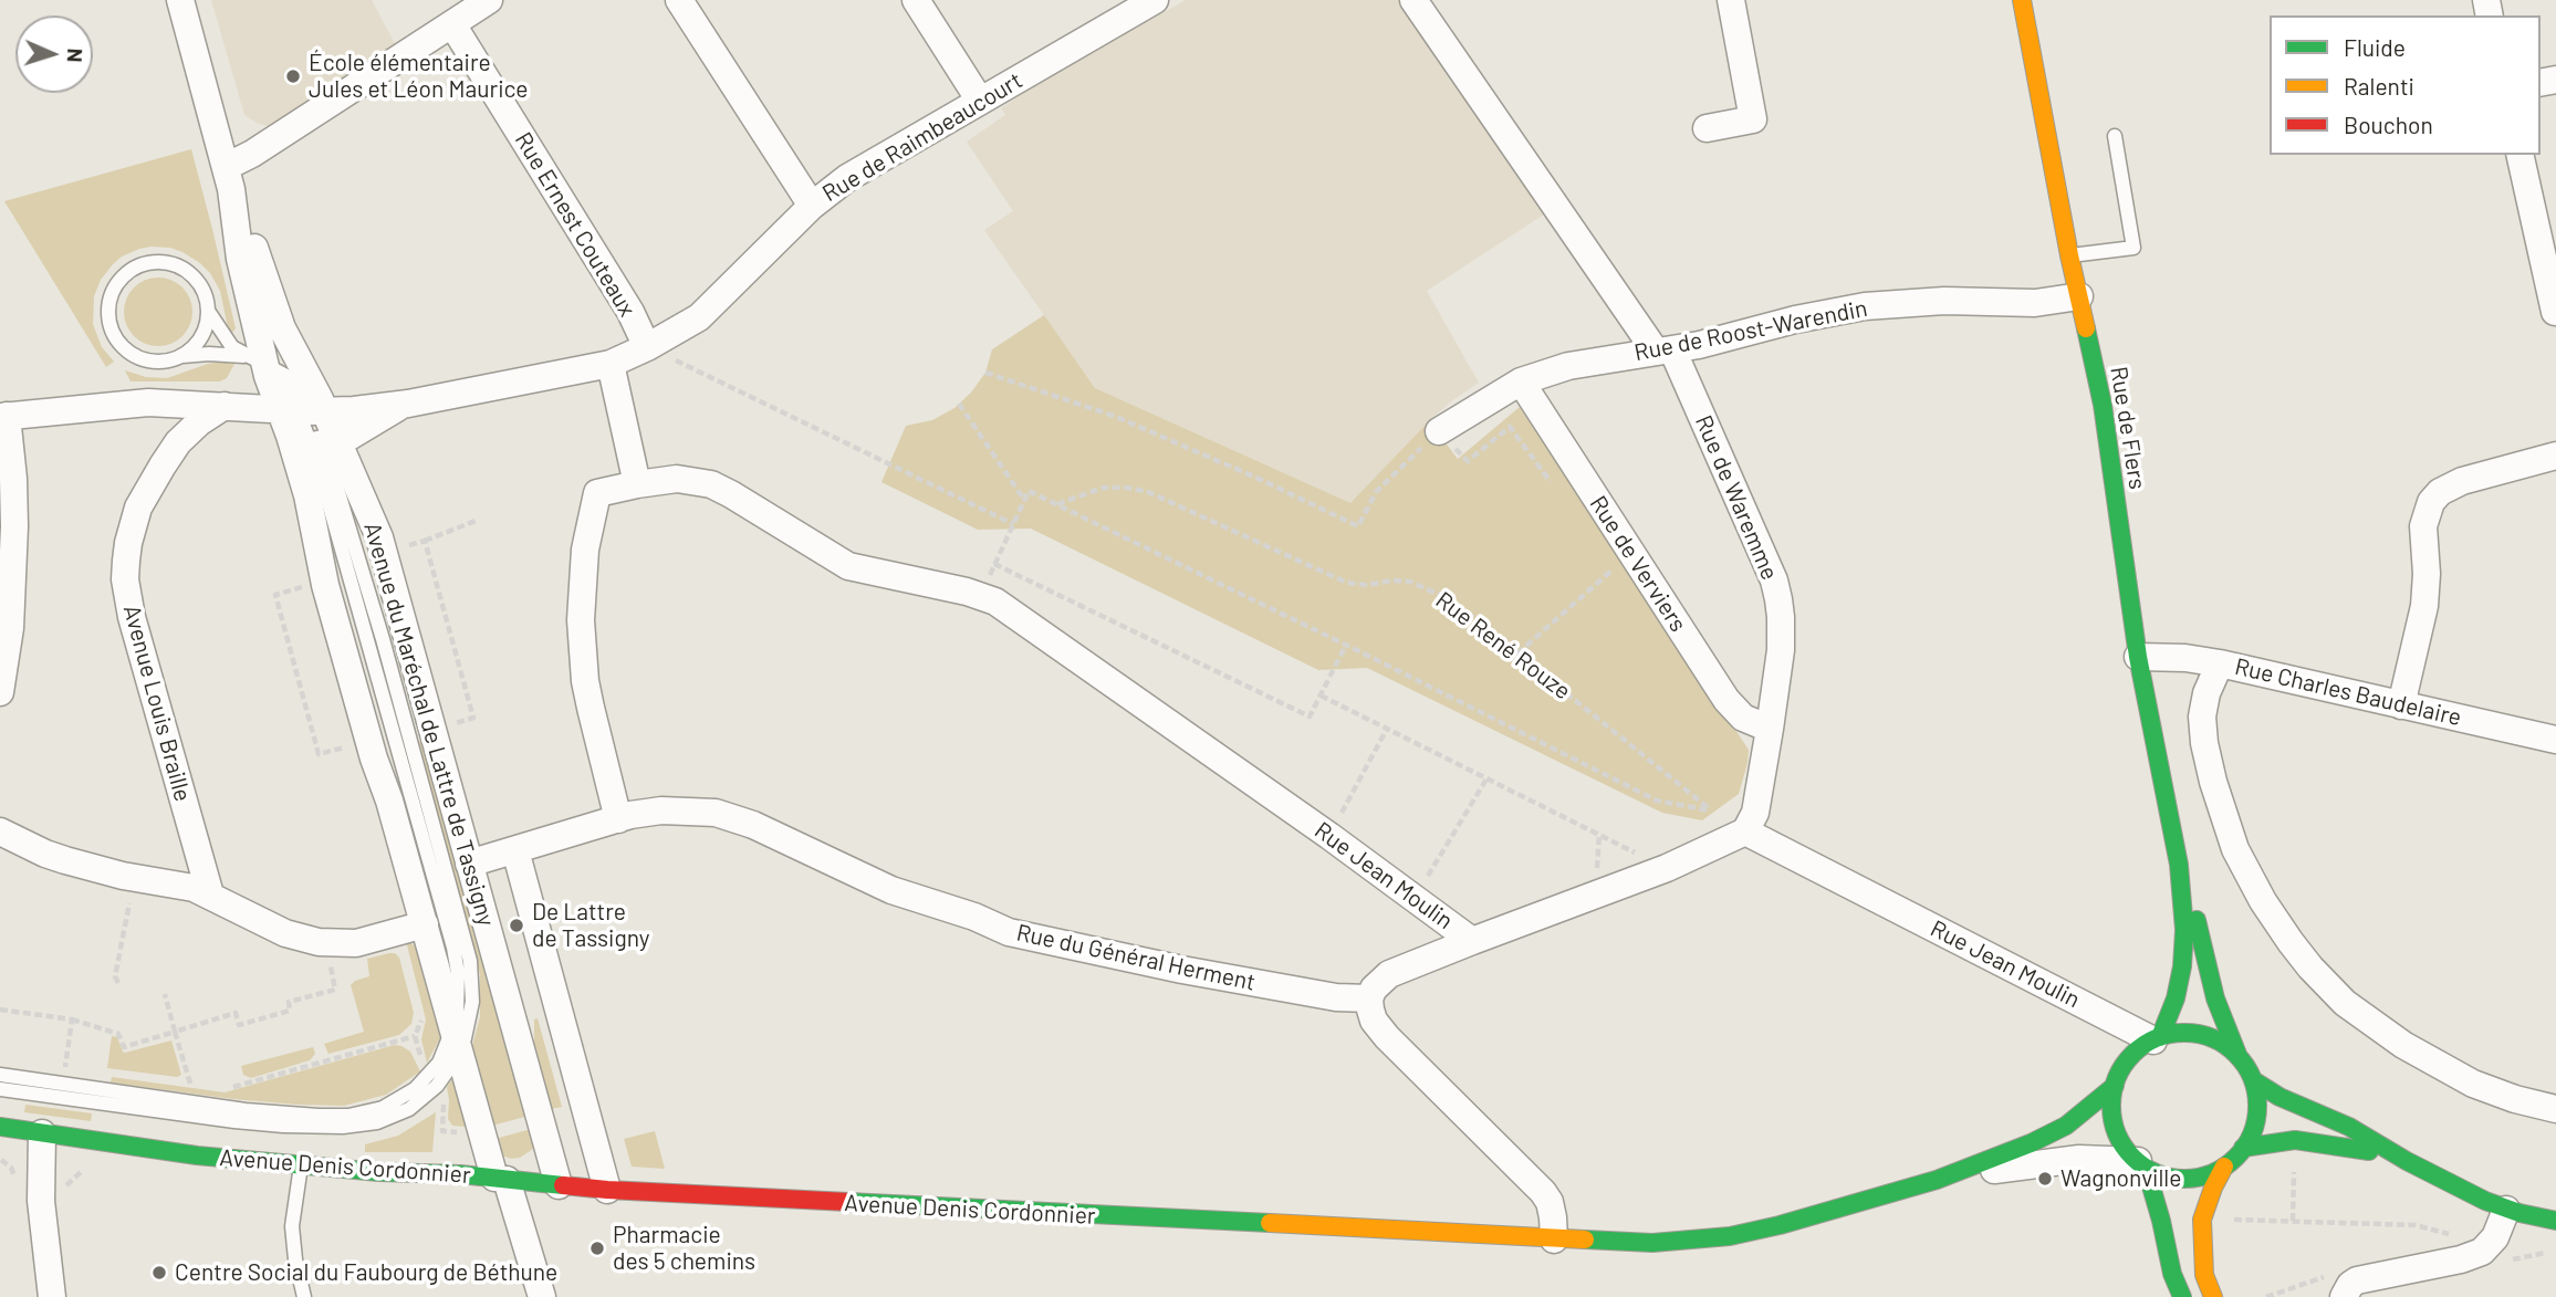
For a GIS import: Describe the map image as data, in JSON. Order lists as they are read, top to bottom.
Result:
{
  "streets": {
    "street": [
      "Rue de Raimbeaucourt",
      "Rue Ernest Couteaux",
      "Rue de Roost-Warendin",
      "Rue de Flers",
      "Rue de Waremme",
      "Rue de Verviers",
      "Rue Charles Baudelaire",
      "Avenue Louis Braille",
      "Avenue du Maréchal de Lattre de Tassigny",
      "Rue Jean Moulin",
      "Rue du Général Herment",
      "Avenue Denis Cordonnier"
    ],
    "path": ["Rue René Rouze"]
  },
  "crossings": [
    ["Rue de Raimbeaucourt", "Rue Ernest Couteaux"],
    ["Rue de Raimbeaucourt", "Avenue Louis Braille"],
    ["Rue de Raimbeaucourt", "Avenue du Maréchal de Lattre de Tassigny"],
    ["Rue de Roost-Warendin", "Rue de Flers"],
    ["Rue de Roost-Warendin", "Rue de Waremme"],
    ["Rue de Roost-Warendin", "Rue de Verviers"],
    ["Rue de Flers", "Rue Charles Baudelaire"],
    ["Rue de Flers", "Rue Jean Moulin"],
    ["Rue de Flers", "Avenue Denis Cordonnier"],
    ["Rue de Waremme", "Rue de Verviers"],
    ["Rue de Waremme", "Rue René Rouze"],
    ["Rue de Waremme", "Rue Jean Moulin"],
    ["Rue René Rouze", "Rue Jean Moulin"],
    ["Avenue du Maréchal de Lattre de Tassigny", "Rue du Général Herment"],
    ["Avenue du Maréchal de Lattre de Tassigny", "Avenue Denis Cordonnier"],
    ["Rue Jean Moulin", "Rue du Général Herment"],
    ["Rue Jean Moulin", "Avenue Denis Cordonnier"]
  ],
  "places": [
    "École élémentaire Jules et Léon Maurice",
    "De Lattre de Tassigny",
    "Wagnonville",
    "Pharmacie des 5 chemins",
    "Centre Social du Faubourg de Béthune"
  ],
  "legend": ["Fluide", "Ralenti", "Bouchon"],
  "north": "right"
}
